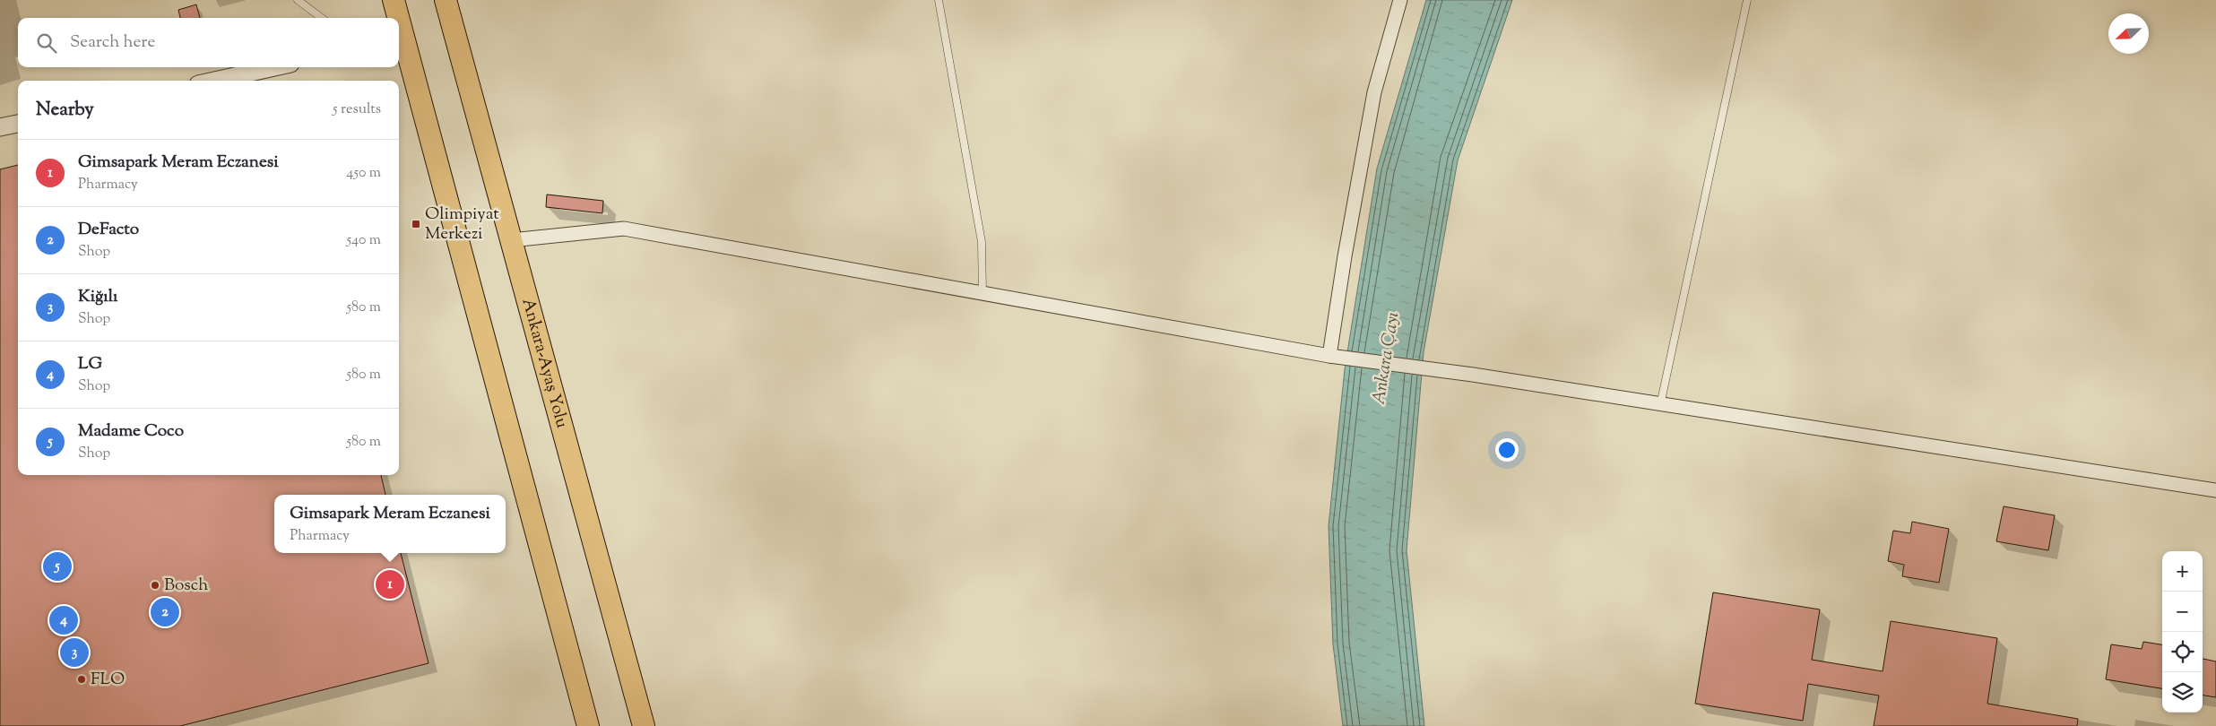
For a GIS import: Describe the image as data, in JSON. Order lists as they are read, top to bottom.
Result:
{
  "streets": {
    "highway": ["Ankara-Ayaş Yolu"]
  },
  "water": ["Ankara Çayı"],
  "places": {
    "transit": ["Olimpiyat Merkezi"],
    "other": ["Bosch", "FLO"]
  },
  "north": "bottom left",
  "page": {
    "search": "Search here",
    "heading": ["Nearby", "5 results"],
    "list": [
      {
        "mark": "1",
        "name": "Gimsapark Meram Eczanesi",
        "note": "Pharmacy",
        "value": "450 m"
      },
      {
        "mark": "2",
        "name": "DeFacto",
        "note": "Shop",
        "value": "540 m"
      },
      {
        "mark": "3",
        "name": "Kiğılı",
        "note": "Shop",
        "value": "580 m"
      },
      {
        "mark": "4",
        "name": "LG",
        "note": "Shop",
        "value": "580 m"
      },
      {
        "mark": "5",
        "name": "Madame Coco",
        "note": "Shop",
        "value": "580 m"
      }
    ],
    "popup": ["Gimsapark Meram Eczanesi", "Pharmacy"],
    "pins": [
      "5",
      "1",
      "2",
      "4",
      "3"
    ],
    "map_buttons": ["+", "−"]
  }
}
